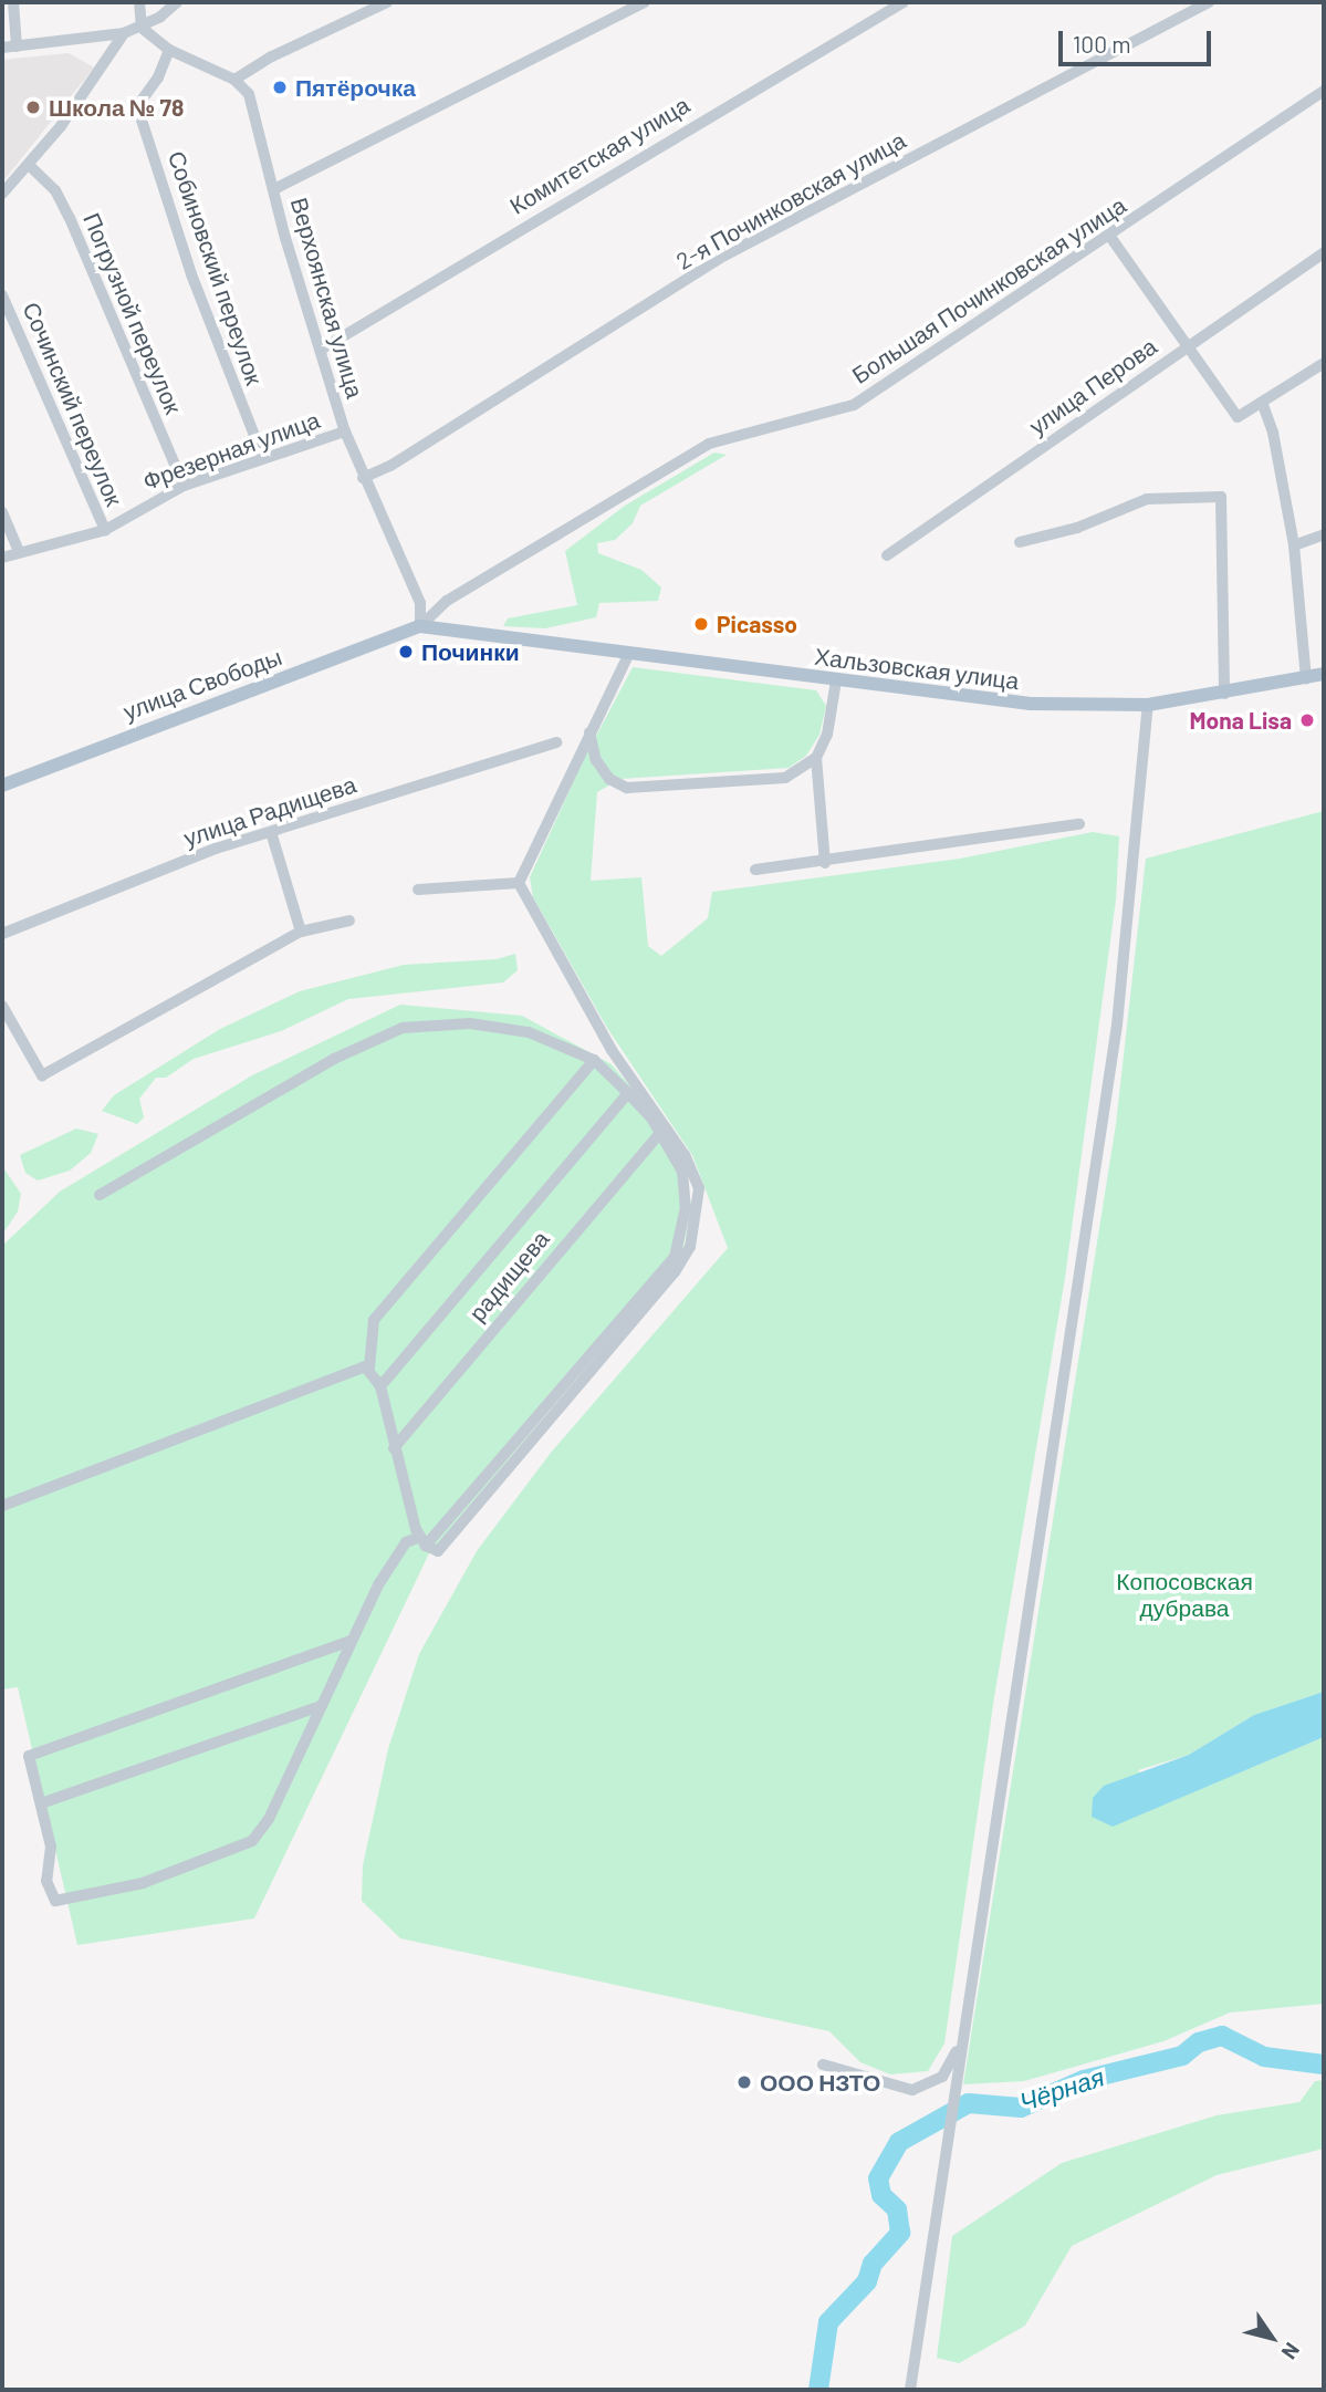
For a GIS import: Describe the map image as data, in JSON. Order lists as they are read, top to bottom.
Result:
{
  "streets": {
    "main road": ["Хальзовская улица", "улица Свободы"],
    "street": [
      "Комитетская улица",
      "2-я Починковская улица",
      "Собиновский переулок",
      "Большая Починковская улица",
      "Верхоянская улица",
      "Погрузной переулок",
      "улица Перова",
      "Сочинский переулок",
      "Фрезерная улица",
      "улица Радищева",
      "радищева"
    ]
  },
  "crossings": [
    ["Комитетская улица", "Верхоянская улица"],
    ["2-я Починковская улица", "Верхоянская улица"],
    ["Собиновский переулок", "Фрезерная улица"],
    ["Большая Починковская улица", "Верхоянская улица"],
    ["Большая Починковская улица", "Хальзовская улица"],
    ["Большая Починковская улица", "улица Свободы"],
    ["Верхоянская улица", "Фрезерная улица"],
    ["Верхоянская улица", "Хальзовская улица"],
    ["Верхоянская улица", "улица Свободы"],
    ["Погрузной переулок", "Фрезерная улица"],
    ["Сочинский переулок", "Фрезерная улица"],
    ["Хальзовская улица", "улица Свободы"]
  ],
  "water": ["Чёрная"],
  "parks": ["Копосовская дубрава"],
  "places": [
    "Пятёрочка",
    "Школа № 78",
    "Picasso",
    "Починки",
    "Mona Lisa",
    "ООО НЗТО"
  ],
  "scale_bar": "100 m",
  "north": "bottom right"
}
